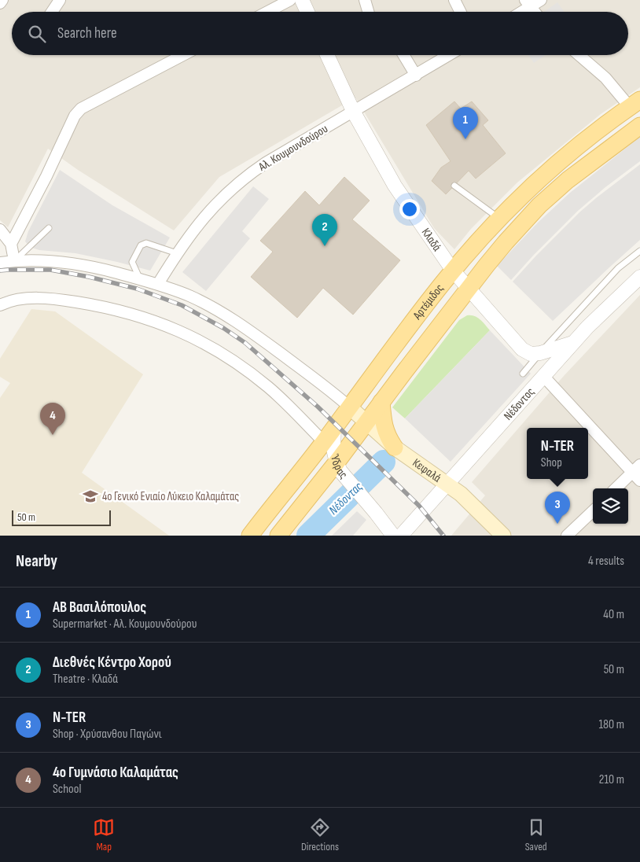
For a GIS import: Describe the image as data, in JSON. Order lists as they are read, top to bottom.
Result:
{
  "streets": {
    "main road": ["Αρτέμιδος", "Κεφαλά"],
    "street": [
      "Αλ. Κουμουνδούρου",
      "Κλαδά",
      "Νέδοντος",
      "Ύδρας"
    ]
  },
  "crossings": [
    ["Αλ. Κουμουνδούρου", "Κλαδά"],
    ["Κλαδά", "Αρτέμιδος"],
    ["Αρτέμιδος", "Ύδρας"],
    ["Νέδοντος", "Κεφαλά"]
  ],
  "water": ["Νέδoντας"],
  "places": {
    "school or university": ["4ο Γενικό Ενιαίο Λύκειο Καλαμάτας"]
  },
  "scale_bar": "50 m",
  "page": {
    "search": "Search here",
    "pins": [
      "1",
      "2",
      "4",
      "3"
    ],
    "popup": ["N-TER", "Shop"],
    "scale": "50 m",
    "heading": ["Nearby", "4 results"],
    "list": [
      {
        "mark": "1",
        "name": "ΑΒ Βασιλόπουλος",
        "note": "Supermarket · Αλ. Κουμουνδούρου",
        "value": "40 m"
      },
      {
        "mark": "2",
        "name": "Διεθνές Κέντρο Χορού",
        "note": "Theatre · Κλαδά",
        "value": "50 m"
      },
      {
        "mark": "3",
        "name": "N-TER",
        "note": "Shop · Χρύσανθου Παγώνι",
        "value": "180 m"
      },
      {
        "mark": "4",
        "name": "4ο Γυμνάσιο Καλαμάτας",
        "note": "School",
        "value": "210 m"
      }
    ],
    "nav": ["Map", "Directions", "Saved"]
  }
}
